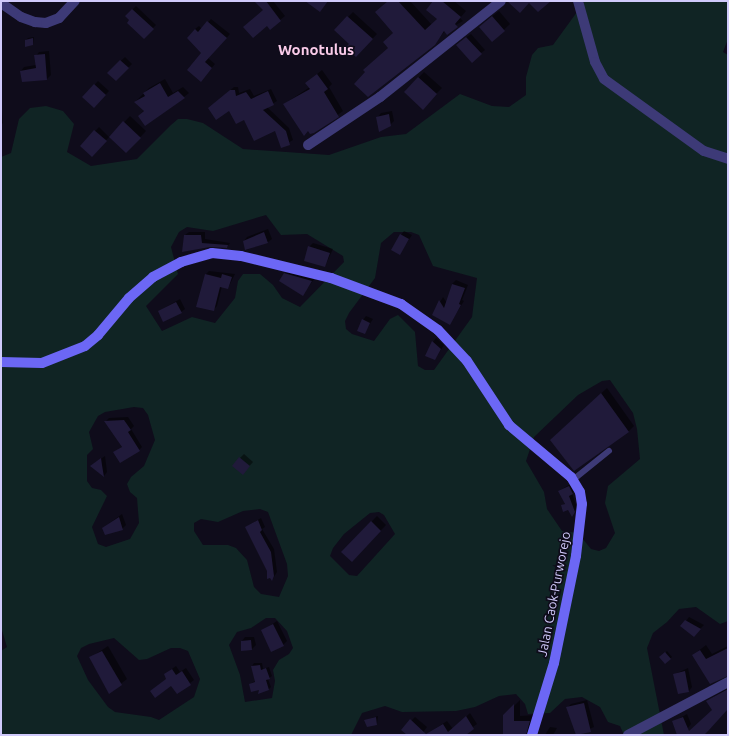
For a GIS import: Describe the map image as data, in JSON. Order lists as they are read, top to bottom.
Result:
{
  "streets": {
    "street": ["Jalan Caok-Purworejo"]
  },
  "districts": ["Wonotulus"]
}
